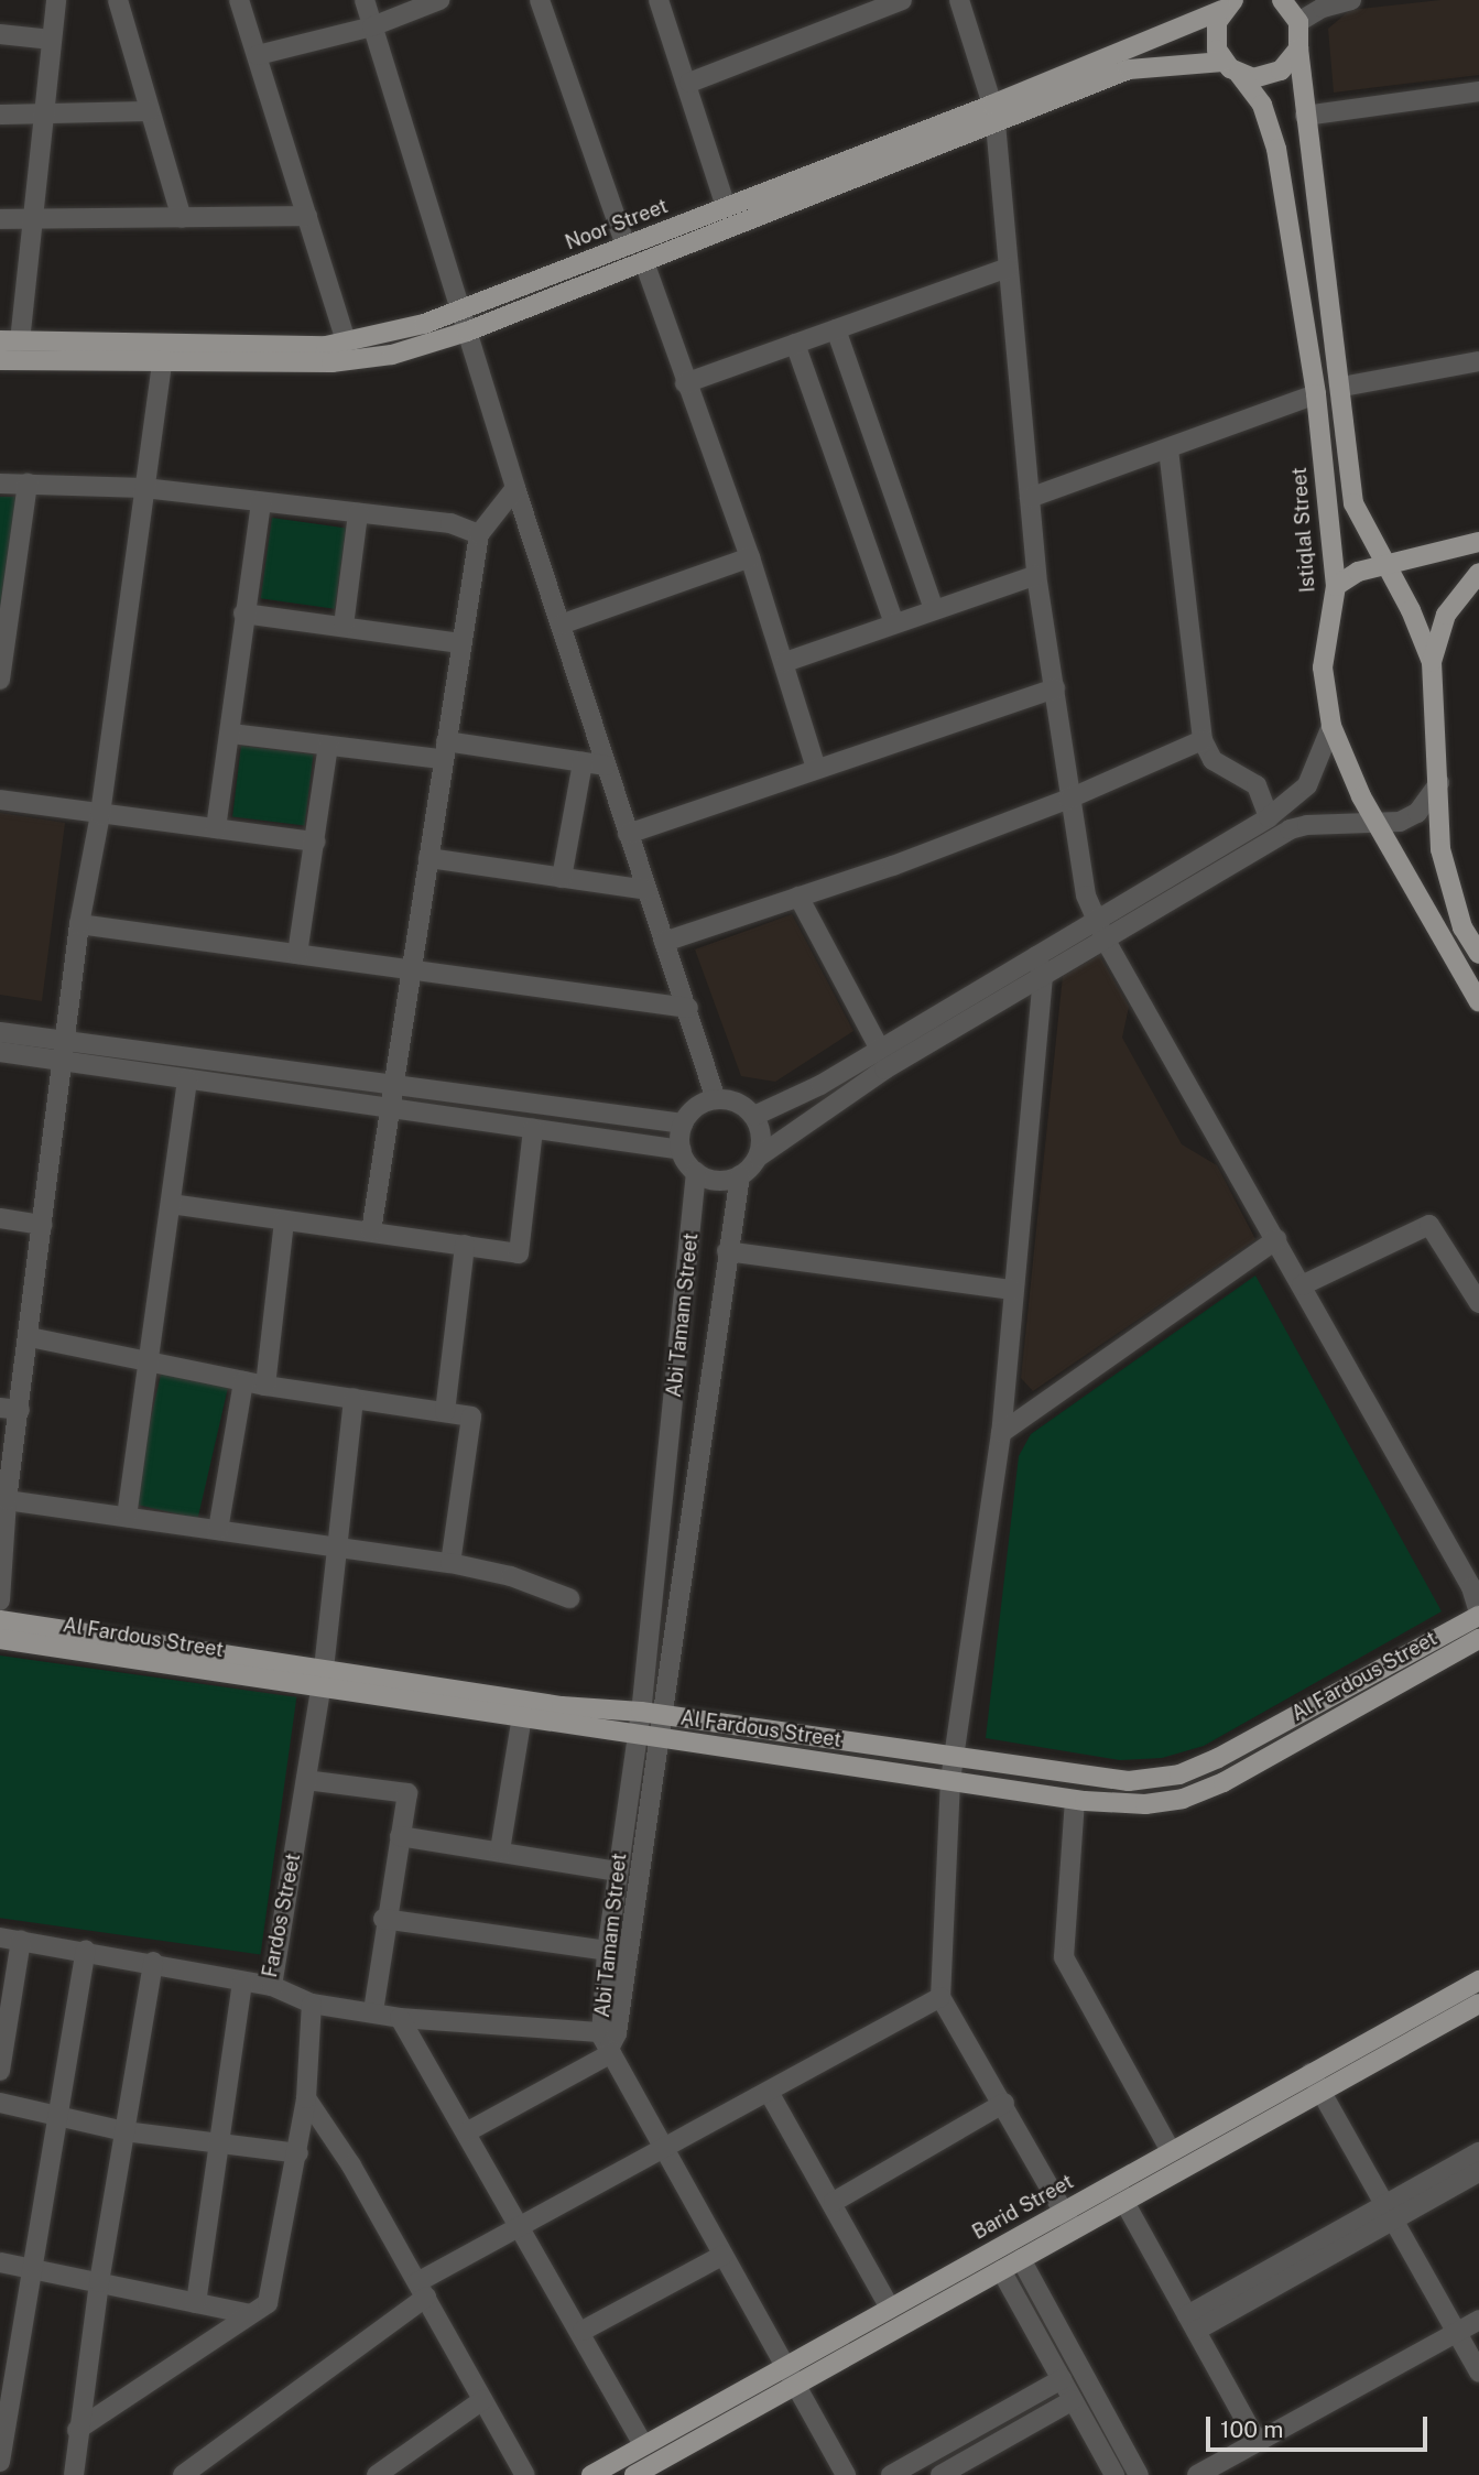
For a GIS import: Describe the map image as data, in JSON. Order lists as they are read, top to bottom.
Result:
{
  "streets": {
    "main road": [
      "Noor Street",
      "Istiqlal Street",
      "Al Fardous Street",
      "Barid Street"
    ],
    "street": ["Abi Tamam Street", "Fardos Street"]
  },
  "crossings": [
    ["Noor Street", "Istiqlal Street"],
    ["Abi Tamam Street", "Al Fardous Street"],
    ["Al Fardous Street", "Fardos Street"]
  ],
  "scale_bar": "100 m"
}
